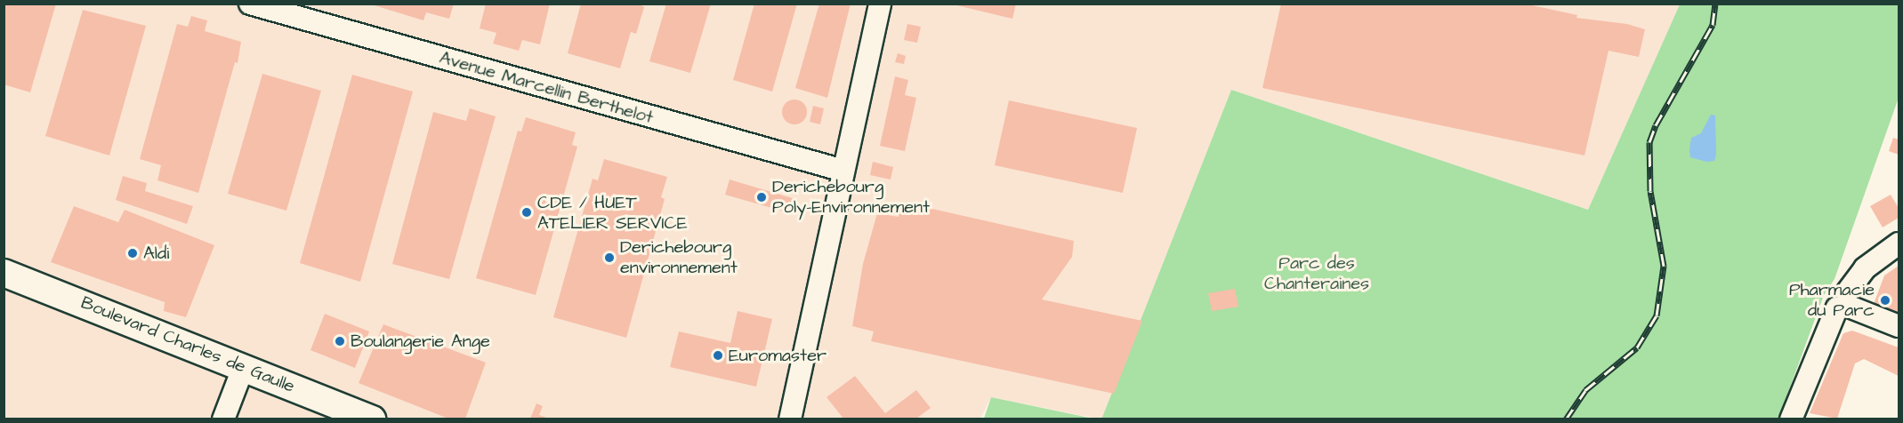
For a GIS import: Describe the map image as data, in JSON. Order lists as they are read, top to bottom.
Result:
{
  "streets": {
    "main road": ["Boulevard Charles de Gaulle"],
    "street": ["Avenue Marcellin Berthelot"]
  },
  "parks": ["Parc des Chanteraines"],
  "places": [
    "Derichebourg Poly-Environnement",
    "CDE / HUET ATELIER SERVICE",
    "Aldi",
    "Derichebourg environnement",
    "Pharmacie du Parc",
    "Boulangerie Ange",
    "Euromaster"
  ]
}
